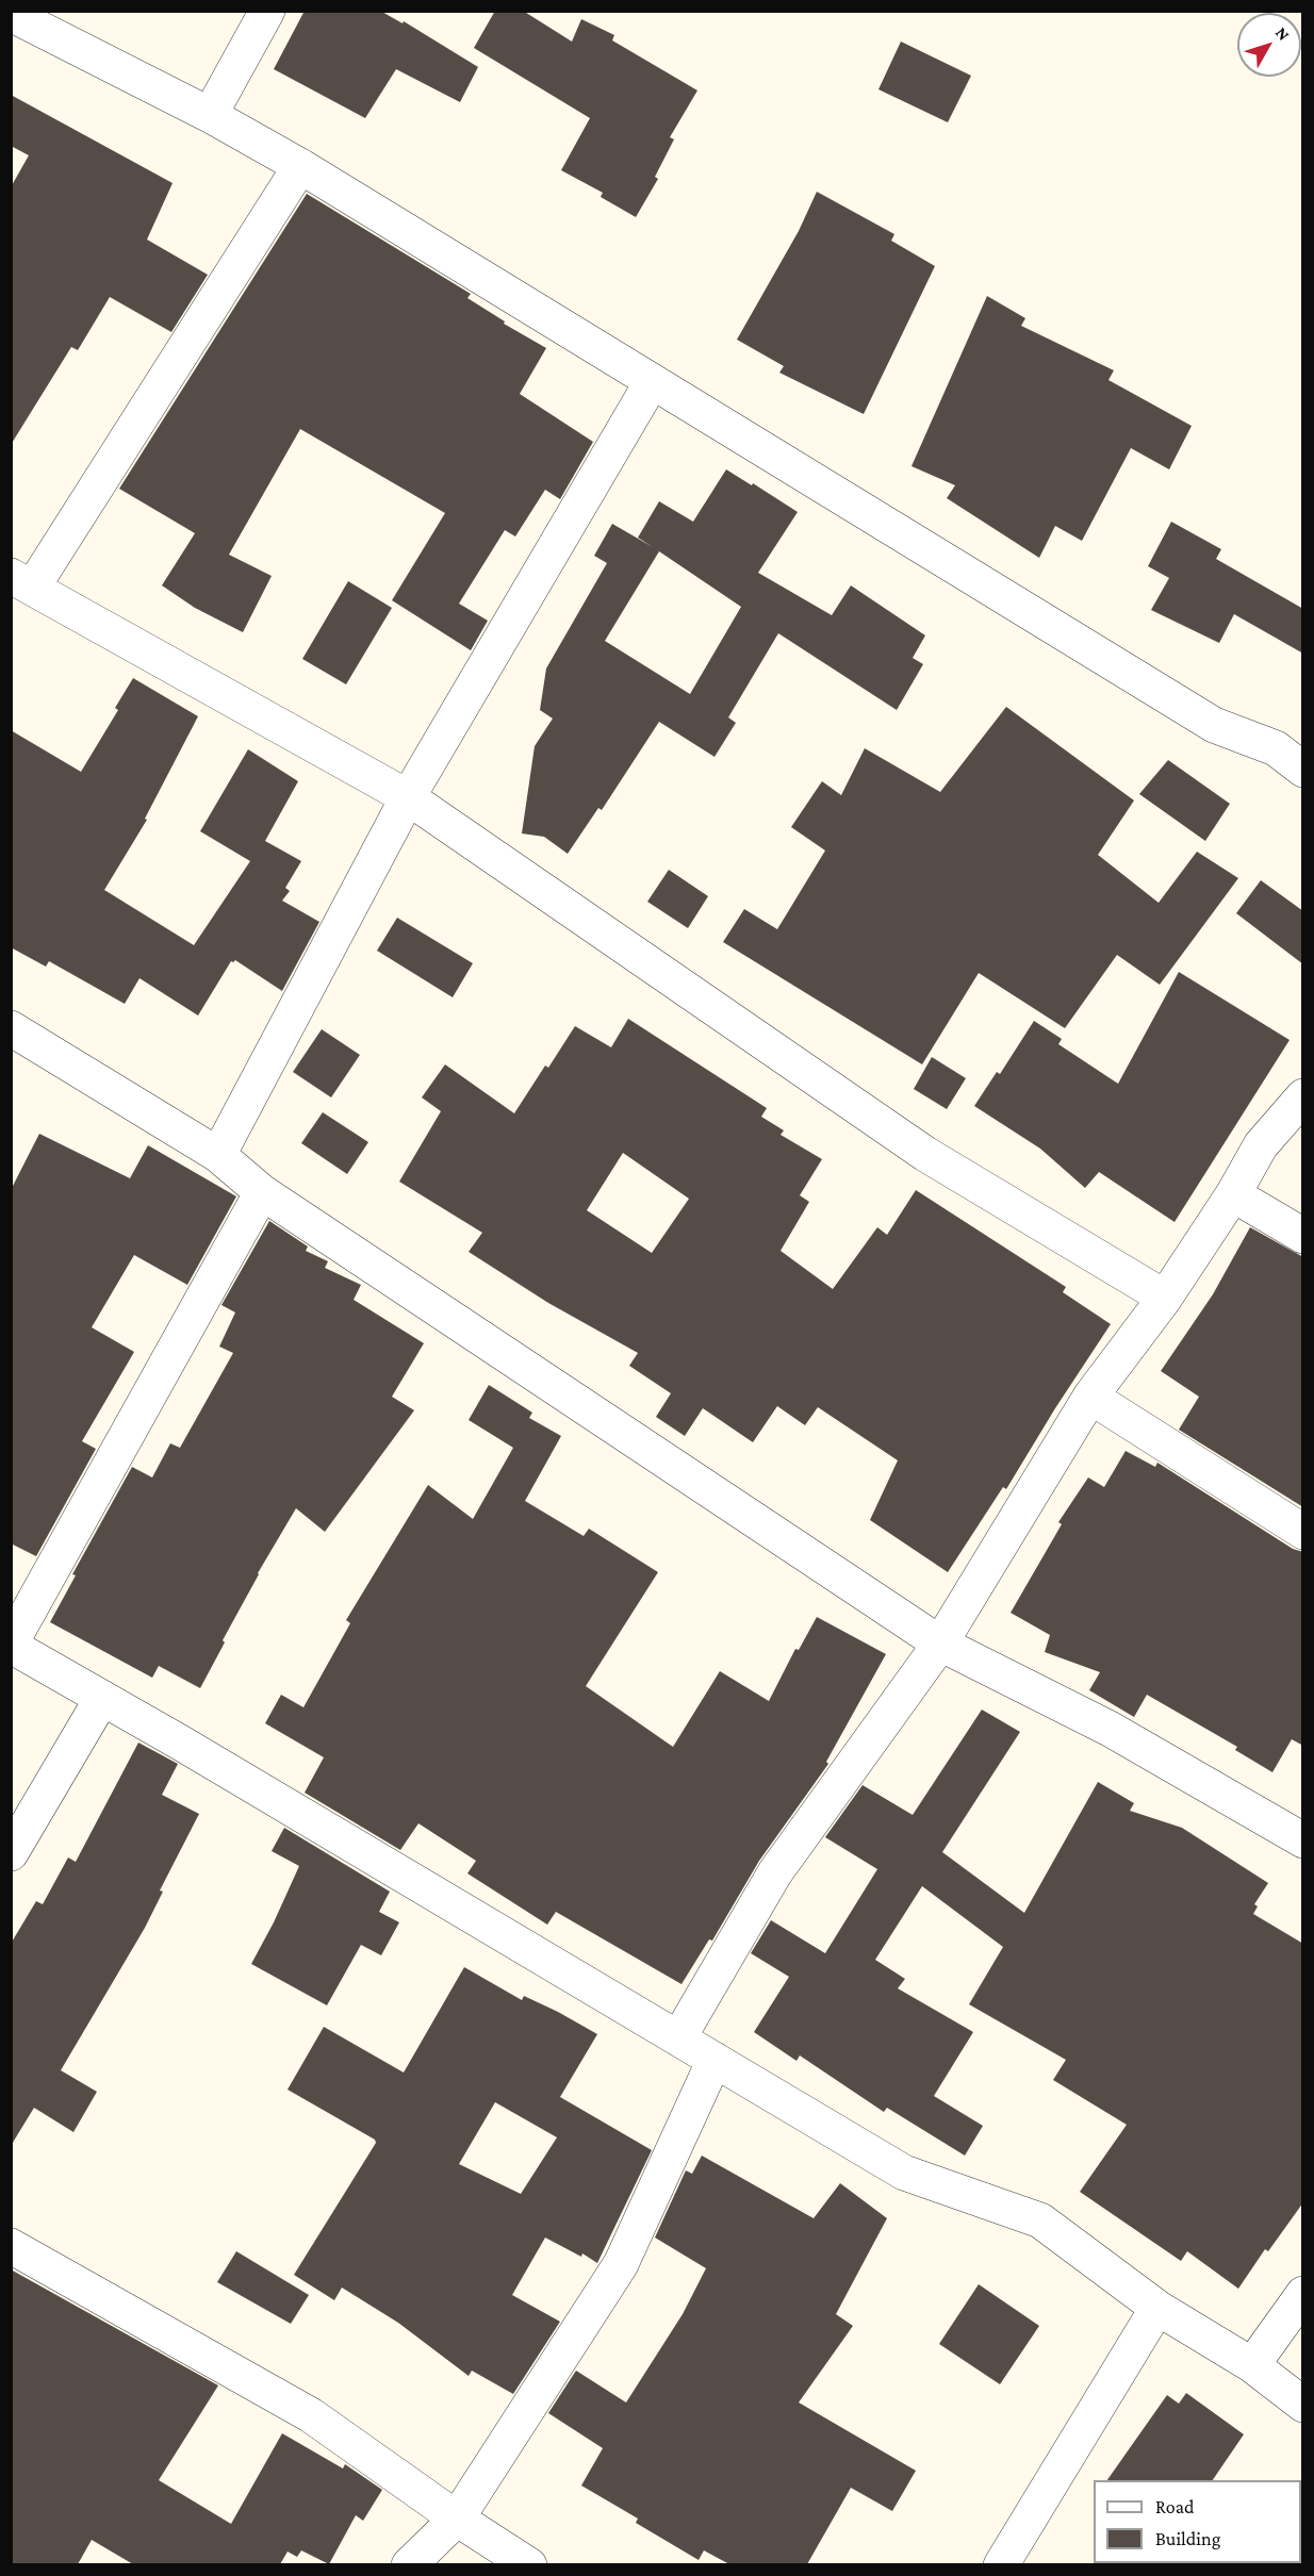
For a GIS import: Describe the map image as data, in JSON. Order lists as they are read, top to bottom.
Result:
{
  "legend": ["Road", "Building"],
  "north": "top right"
}
